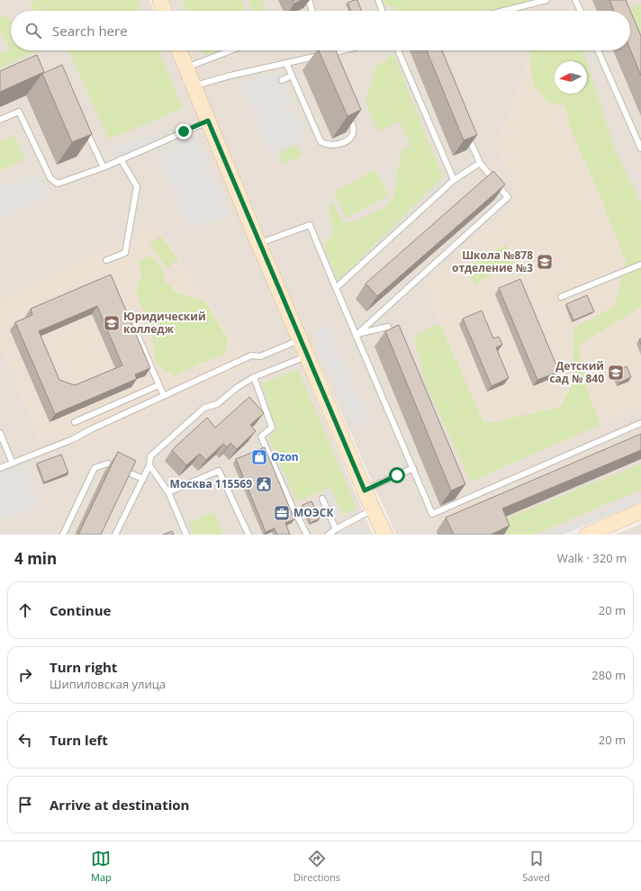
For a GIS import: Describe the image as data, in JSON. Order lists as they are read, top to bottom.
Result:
{
  "places": {
    "school or university": ["Школа №878 отделение №3", "Юридический колледж", "Детский сад № 840"],
    "shop": ["Ozon"],
    "public building": ["Москва 115569"],
    "office": ["МОЭСК"]
  },
  "north": "left",
  "page": {
    "search": "Search here",
    "heading": ["4 min", "Walk · 320 m"],
    "list": [
      ["Continue", "20 m"],
      ["Turn right", "Шипиловская улица", "280 m"],
      ["Turn left", "20 m"],
      "Arrive at destination"
    ],
    "nav": ["Map", "Directions", "Saved"]
  }
}
